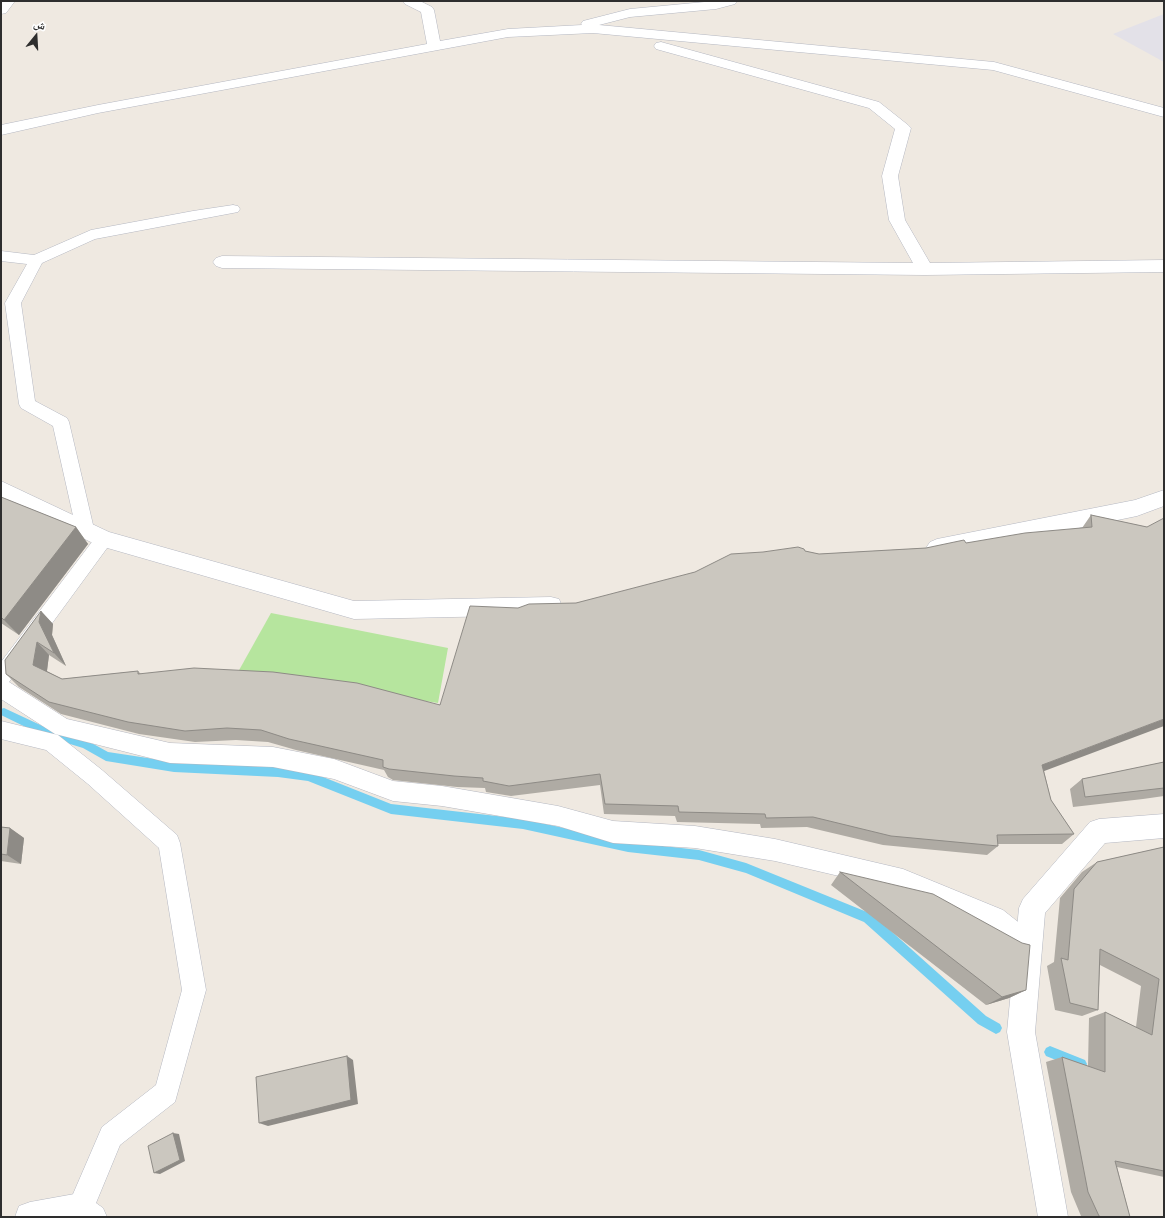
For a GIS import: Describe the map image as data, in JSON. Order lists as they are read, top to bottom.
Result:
{
  "north": "top"
}
